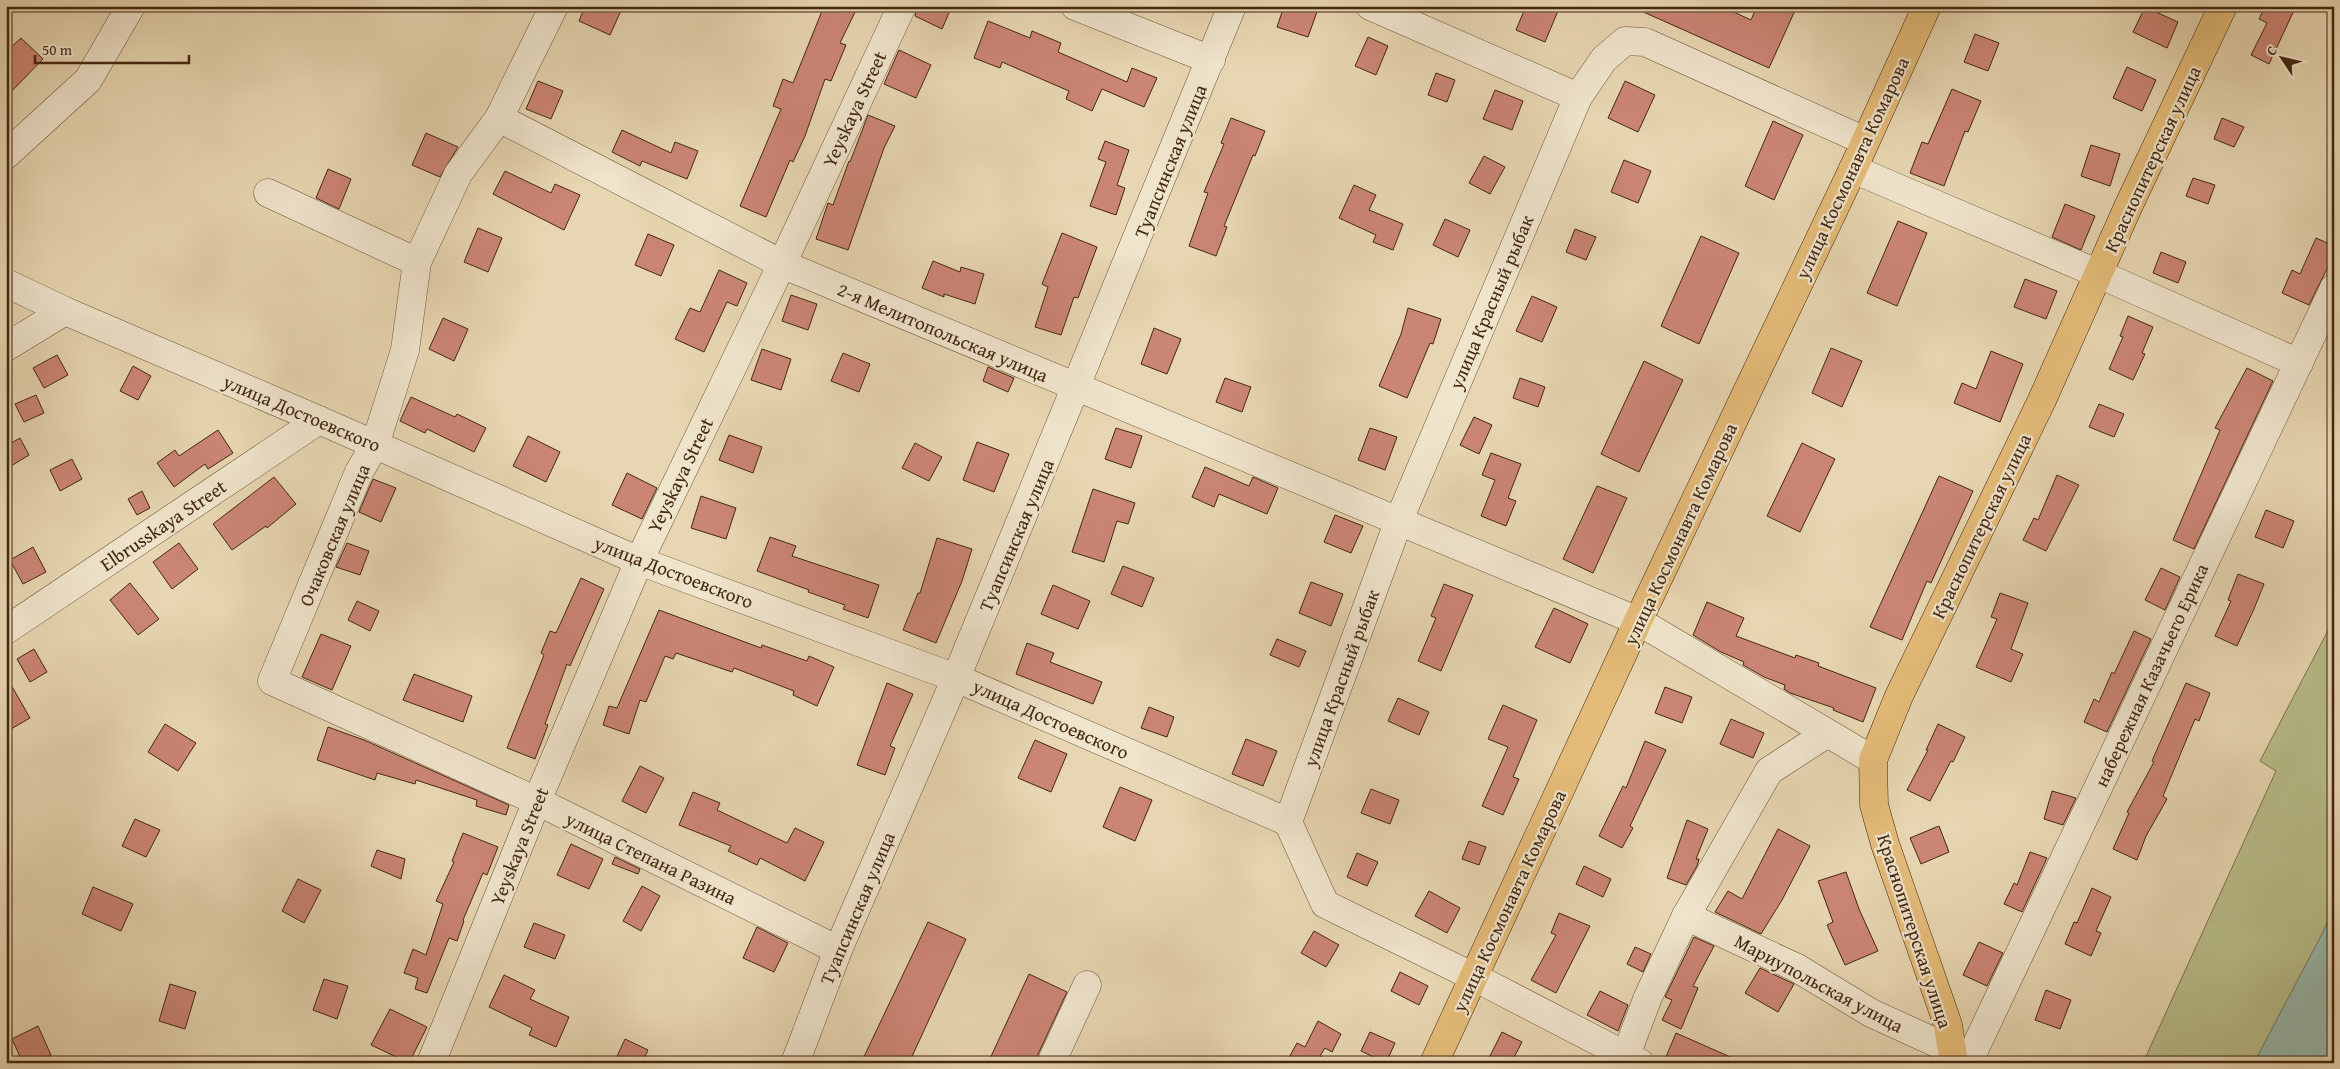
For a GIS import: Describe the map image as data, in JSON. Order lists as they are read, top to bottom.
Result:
{
  "streets": {
    "main road": ["Краснопитерская улица", "улица Космонавта Комарова"],
    "street": [
      "Yeyskaya Street",
      "Туапсинская улица",
      "улица Красный рыбак",
      "2-я Мелитопольская улица",
      "улица Достоевского",
      "Elbrusskaya Street",
      "Очаковская улица",
      "набережная Казачьего Ерика",
      "улица Степана Разина",
      "Мариупольская улица"
    ]
  },
  "crossings": [
    ["Yeyskaya Street", "2-я Мелитопольская улица"],
    ["Yeyskaya Street", "улица Достоевского"],
    ["Yeyskaya Street", "улица Степана Разина"],
    ["Краснопитерская улица", "2-я Мелитопольская улица"],
    ["Краснопитерская улица", "набережная Казачьего Ерика"],
    ["Краснопитерская улица", "Мариупольская улица"],
    ["Туапсинская улица", "2-я Мелитопольская улица"],
    ["Туапсинская улица", "улица Достоевского"],
    ["Туапсинская улица", "улица Степана Разина"],
    ["улица Космонавта Комарова", "улица Красный рыбак"],
    ["улица Космонавта Комарова", "2-я Мелитопольская улица"],
    ["улица Красный рыбак", "2-я Мелитопольская улица"],
    ["улица Красный рыбак", "улица Достоевского"],
    ["2-я Мелитопольская улица", "Очаковская улица"],
    ["улица Достоевского", "Elbrusskaya Street"],
    ["улица Достоевского", "Очаковская улица"],
    ["Очаковская улица", "улица Степана Разина"],
    ["набережная Казачьего Ерика", "Мариупольская улица"]
  ],
  "scale_bar": "50 m",
  "north": "top left"
}
